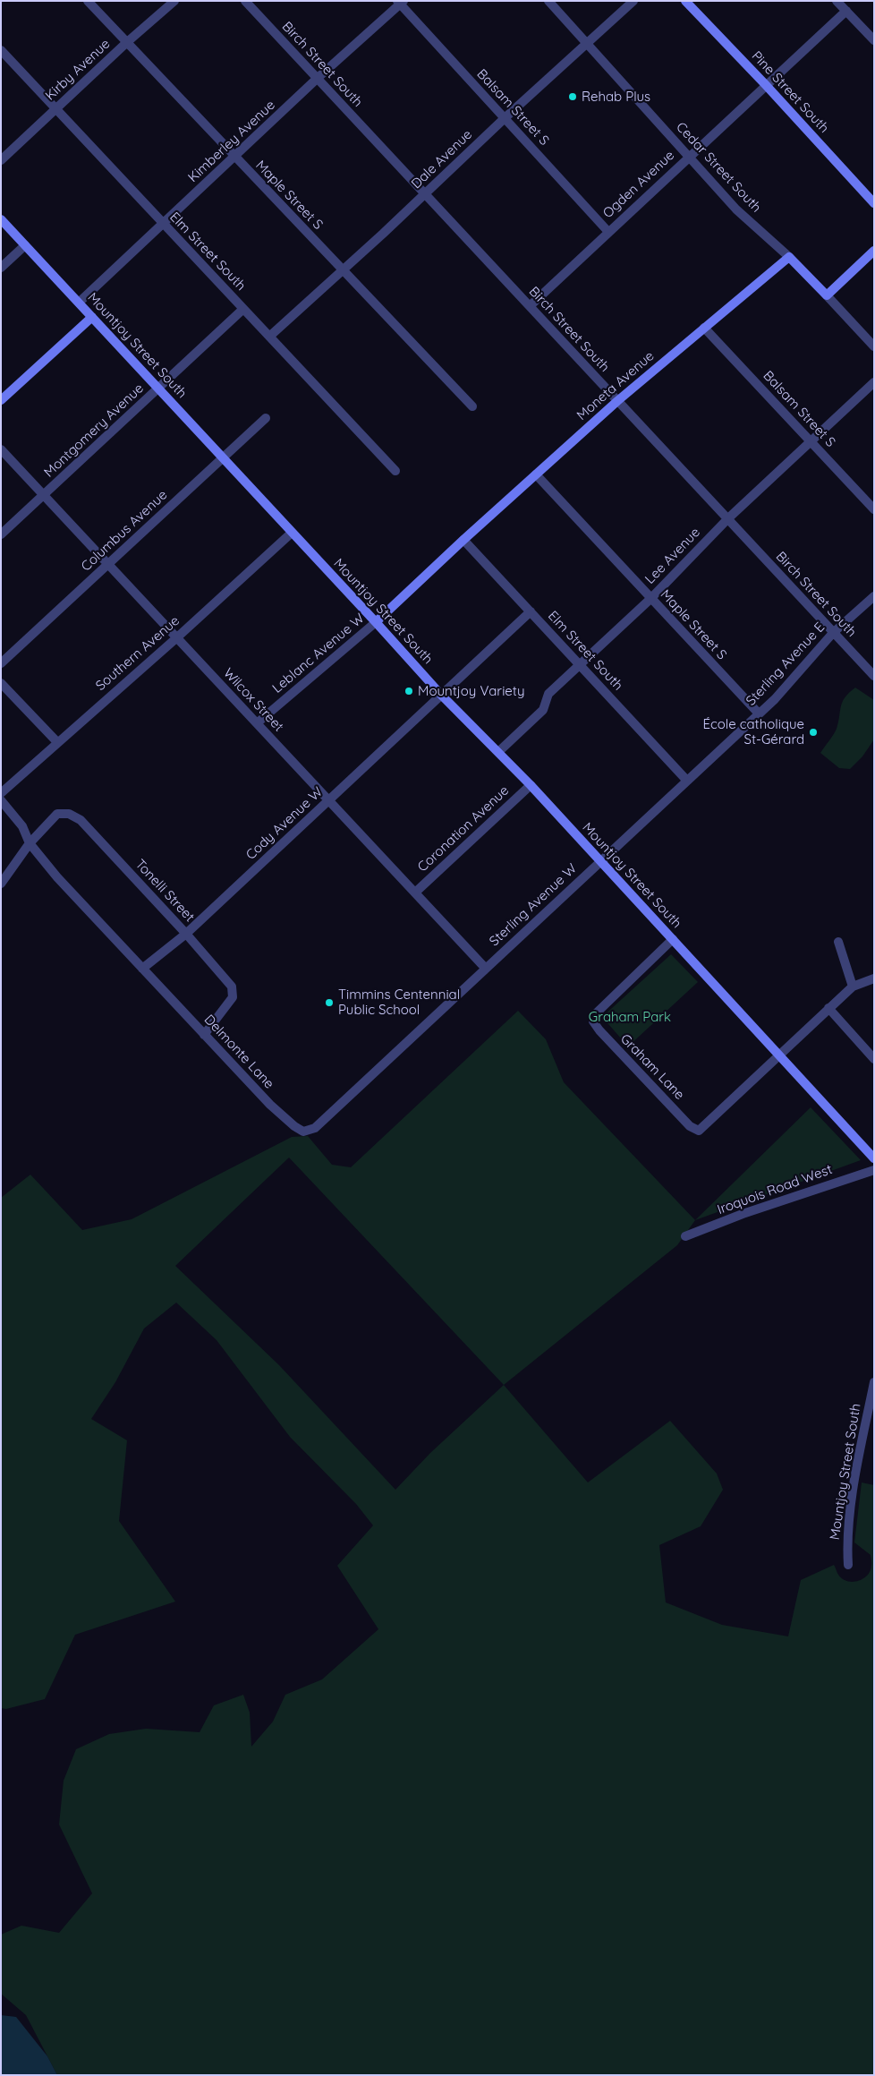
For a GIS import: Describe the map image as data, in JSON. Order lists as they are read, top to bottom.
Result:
{
  "streets": {
    "street": [
      "Birch Street South",
      "Kirby Avenue",
      "Pine Street South",
      "Balsam Street S",
      "Kimberley Avenue",
      "Dale Avenue",
      "Cedar Street South",
      "Ogden Avenue",
      "Maple Street S",
      "Elm Street South",
      "Mountjoy Street South",
      "Moneta Avenue",
      "Montgomery Avenue",
      "Columbus Avenue",
      "Lee Avenue",
      "Southern Avenue",
      "Leblanc Avenue W",
      "Sterling Avenue E",
      "Wilcox Street",
      "Cody Avenue W",
      "Coronation Avenue",
      "Tonelli Street",
      "Sterling Avenue W",
      "Delmonte Lane",
      "Graham Lane",
      "Iroquois Road West"
    ]
  },
  "crossings": [
    ["Birch Street South", "Kimberley Avenue"],
    ["Birch Street South", "Dale Avenue"],
    ["Birch Street South", "Ogden Avenue"],
    ["Birch Street South", "Moneta Avenue"],
    ["Birch Street South", "Lee Avenue"],
    ["Birch Street South", "Sterling Avenue E"],
    ["Kirby Avenue", "Maple Street S"],
    ["Kirby Avenue", "Elm Street South"],
    ["Pine Street South", "Ogden Avenue"],
    ["Balsam Street S", "Kimberley Avenue"],
    ["Balsam Street S", "Dale Avenue"],
    ["Balsam Street S", "Ogden Avenue"],
    ["Balsam Street S", "Moneta Avenue"],
    ["Balsam Street S", "Lee Avenue"],
    ["Kimberley Avenue", "Maple Street S"],
    ["Kimberley Avenue", "Elm Street South"],
    ["Kimberley Avenue", "Mountjoy Street South"],
    ["Dale Avenue", "Cedar Street South"],
    ["Dale Avenue", "Maple Street S"],
    ["Dale Avenue", "Elm Street South"],
    ["Cedar Street South", "Ogden Avenue"],
    ["Cedar Street South", "Moneta Avenue"],
    ["Maple Street S", "Moneta Avenue"],
    ["Maple Street S", "Lee Avenue"],
    ["Maple Street S", "Sterling Avenue E"],
    ["Elm Street South", "Moneta Avenue"],
    ["Elm Street South", "Montgomery Avenue"],
    ["Elm Street South", "Lee Avenue"],
    ["Elm Street South", "Sterling Avenue E"],
    ["Elm Street South", "Cody Avenue W"],
    ["Mountjoy Street South", "Moneta Avenue"],
    ["Mountjoy Street South", "Montgomery Avenue"],
    ["Mountjoy Street South", "Columbus Avenue"],
    ["Mountjoy Street South", "Lee Avenue"],
    ["Mountjoy Street South", "Southern Avenue"],
    ["Mountjoy Street South", "Leblanc Avenue W"],
    ["Mountjoy Street South", "Sterling Avenue E"],
    ["Mountjoy Street South", "Cody Avenue W"],
    ["Mountjoy Street South", "Coronation Avenue"],
    ["Mountjoy Street South", "Sterling Avenue W"],
    ["Mountjoy Street South", "Graham Lane"],
    ["Moneta Avenue", "Leblanc Avenue W"],
    ["Montgomery Avenue", "Wilcox Street"],
    ["Columbus Avenue", "Wilcox Street"],
    ["Southern Avenue", "Wilcox Street"],
    ["Leblanc Avenue W", "Wilcox Street"],
    ["Sterling Avenue E", "Sterling Avenue W"],
    ["Wilcox Street", "Cody Avenue W"],
    ["Wilcox Street", "Coronation Avenue"],
    ["Wilcox Street", "Sterling Avenue W"],
    ["Wilcox Street", "Delmonte Lane"],
    ["Cody Avenue W", "Tonelli Street"],
    ["Cody Avenue W", "Delmonte Lane"],
    ["Tonelli Street", "Delmonte Lane"],
    ["Sterling Avenue W", "Delmonte Lane"]
  ],
  "parks": ["Graham Park"],
  "places": [
    "Rehab Plus",
    "Mountjoy Variety",
    "École catholique St-Gérard",
    "Timmins Centennial Public School"
  ]
}
